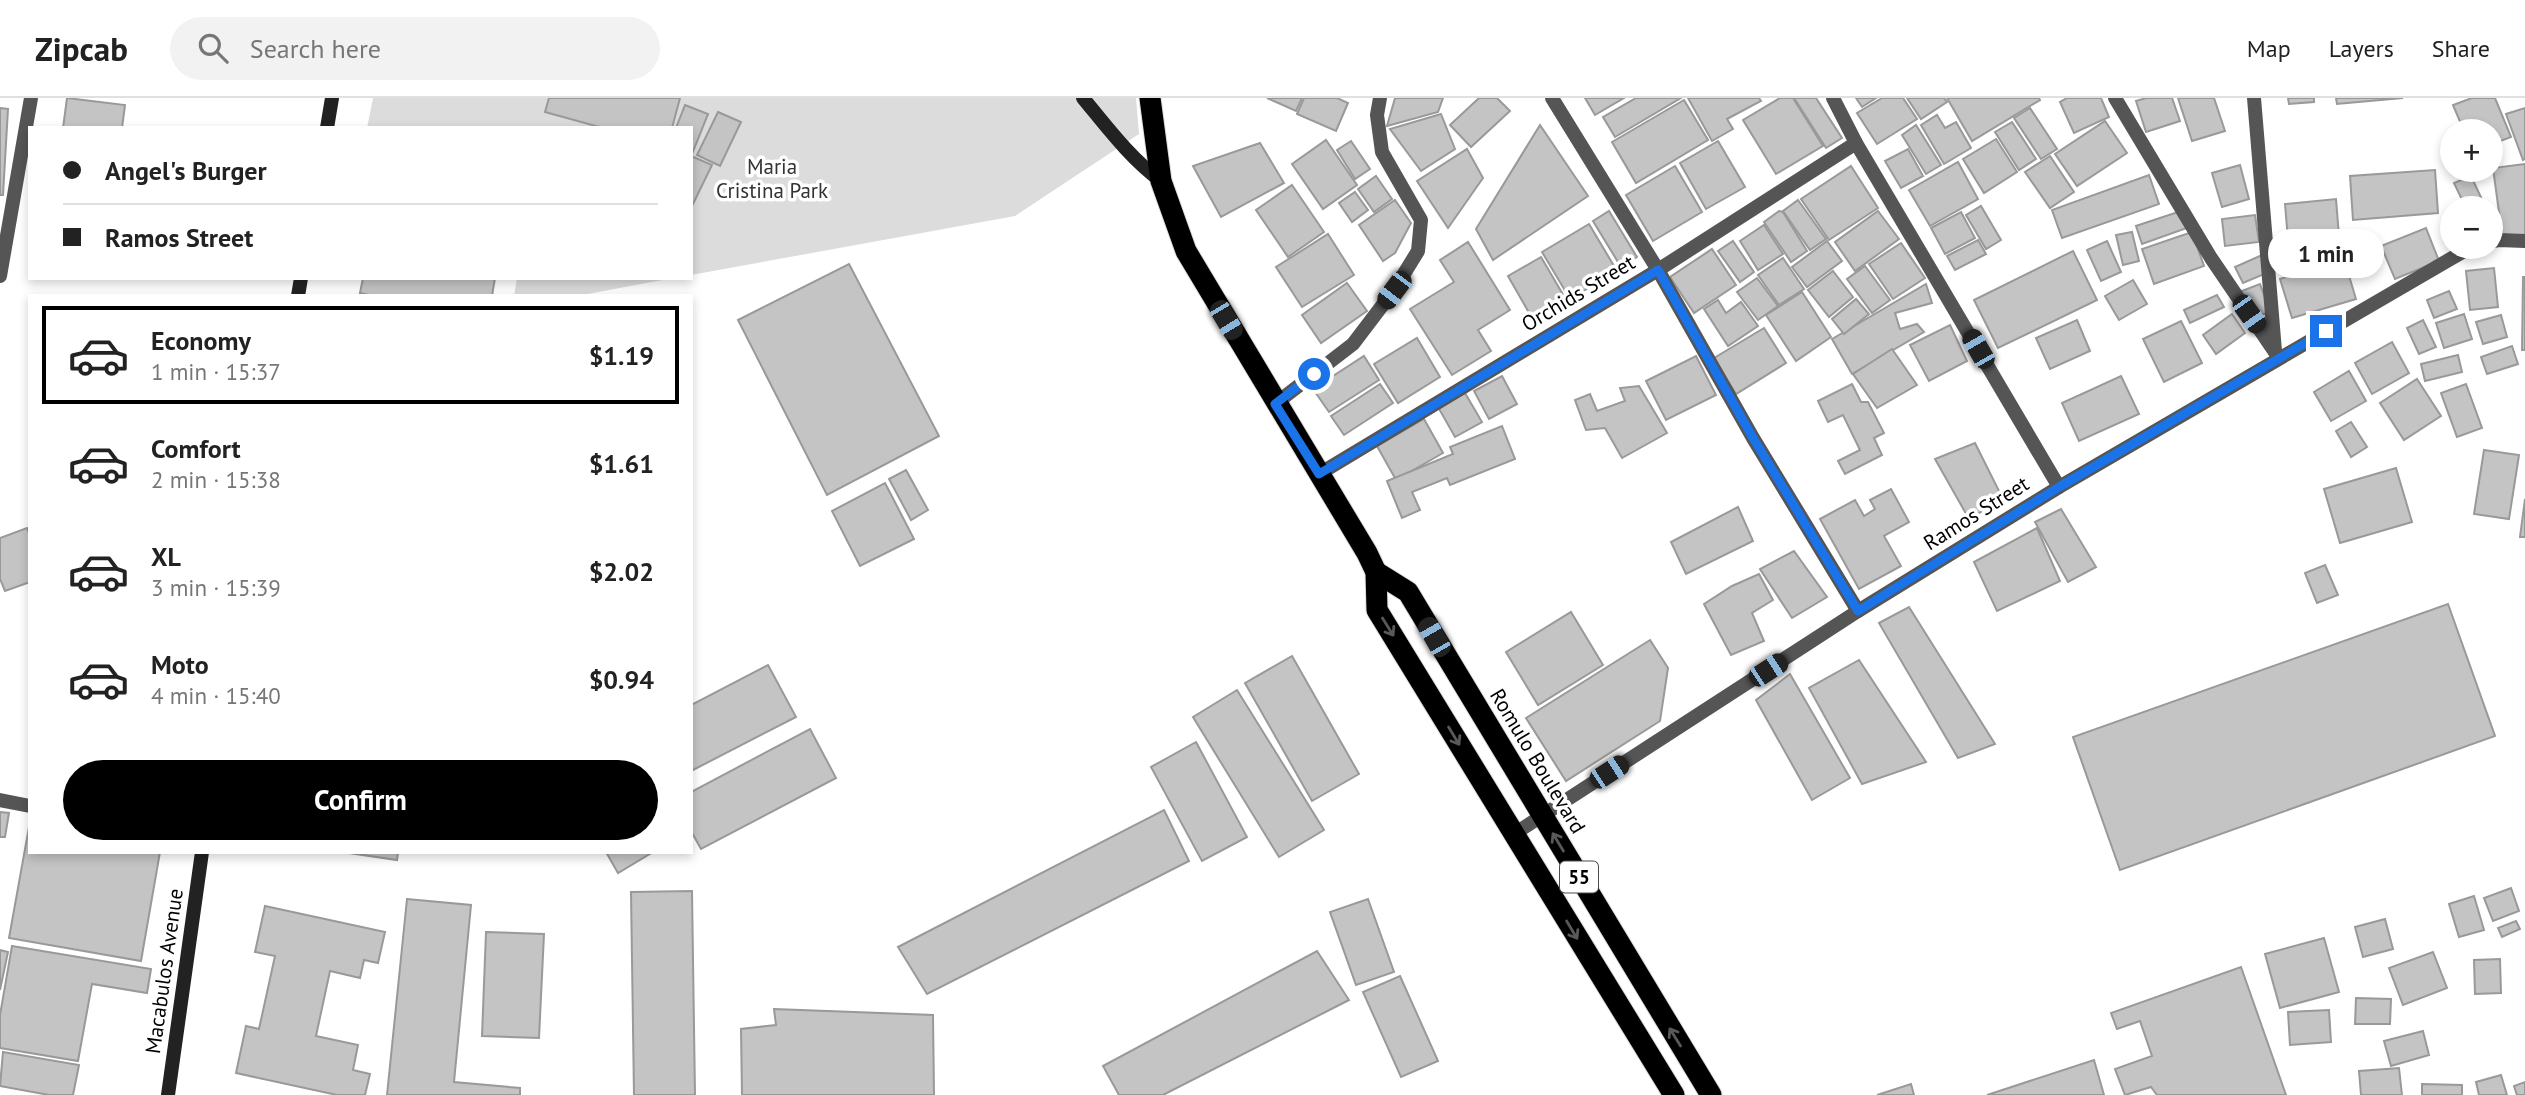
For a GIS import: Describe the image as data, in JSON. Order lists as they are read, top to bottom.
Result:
{
  "streets": {
    "highway": ["Romulo Boulevard", "55"],
    "street": ["Orchids Street", "Ramos Street", "Macabulos Avenue"]
  },
  "crossings": [
    ["Orchids Street", "55"],
    ["Ramos Street", "Romulo Boulevard"],
    ["Ramos Street", "55"],
    ["Romulo Boulevard", "55"]
  ],
  "parks": ["Maria Cristina Park"],
  "page": {
    "header": "Zipcab",
    "search": "Search here",
    "nav": ["Map", "Layers", "Share"],
    "map_buttons": ["+", "−"],
    "banner": ["Angel's Burger", "Ramos Street"],
    "bubble": "1 min",
    "list": [
      {
        "name": "Economy",
        "note": "1 min · 15:37",
        "value": "$1.19"
      },
      {
        "name": "Comfort",
        "note": "2 min · 15:38",
        "value": "$1.61"
      },
      {
        "name": "XL",
        "note": "3 min · 15:39",
        "value": "$2.02"
      },
      {
        "name": "Moto",
        "note": "4 min · 15:40",
        "value": "$0.94"
      }
    ],
    "buttons": "Confirm"
  }
}
